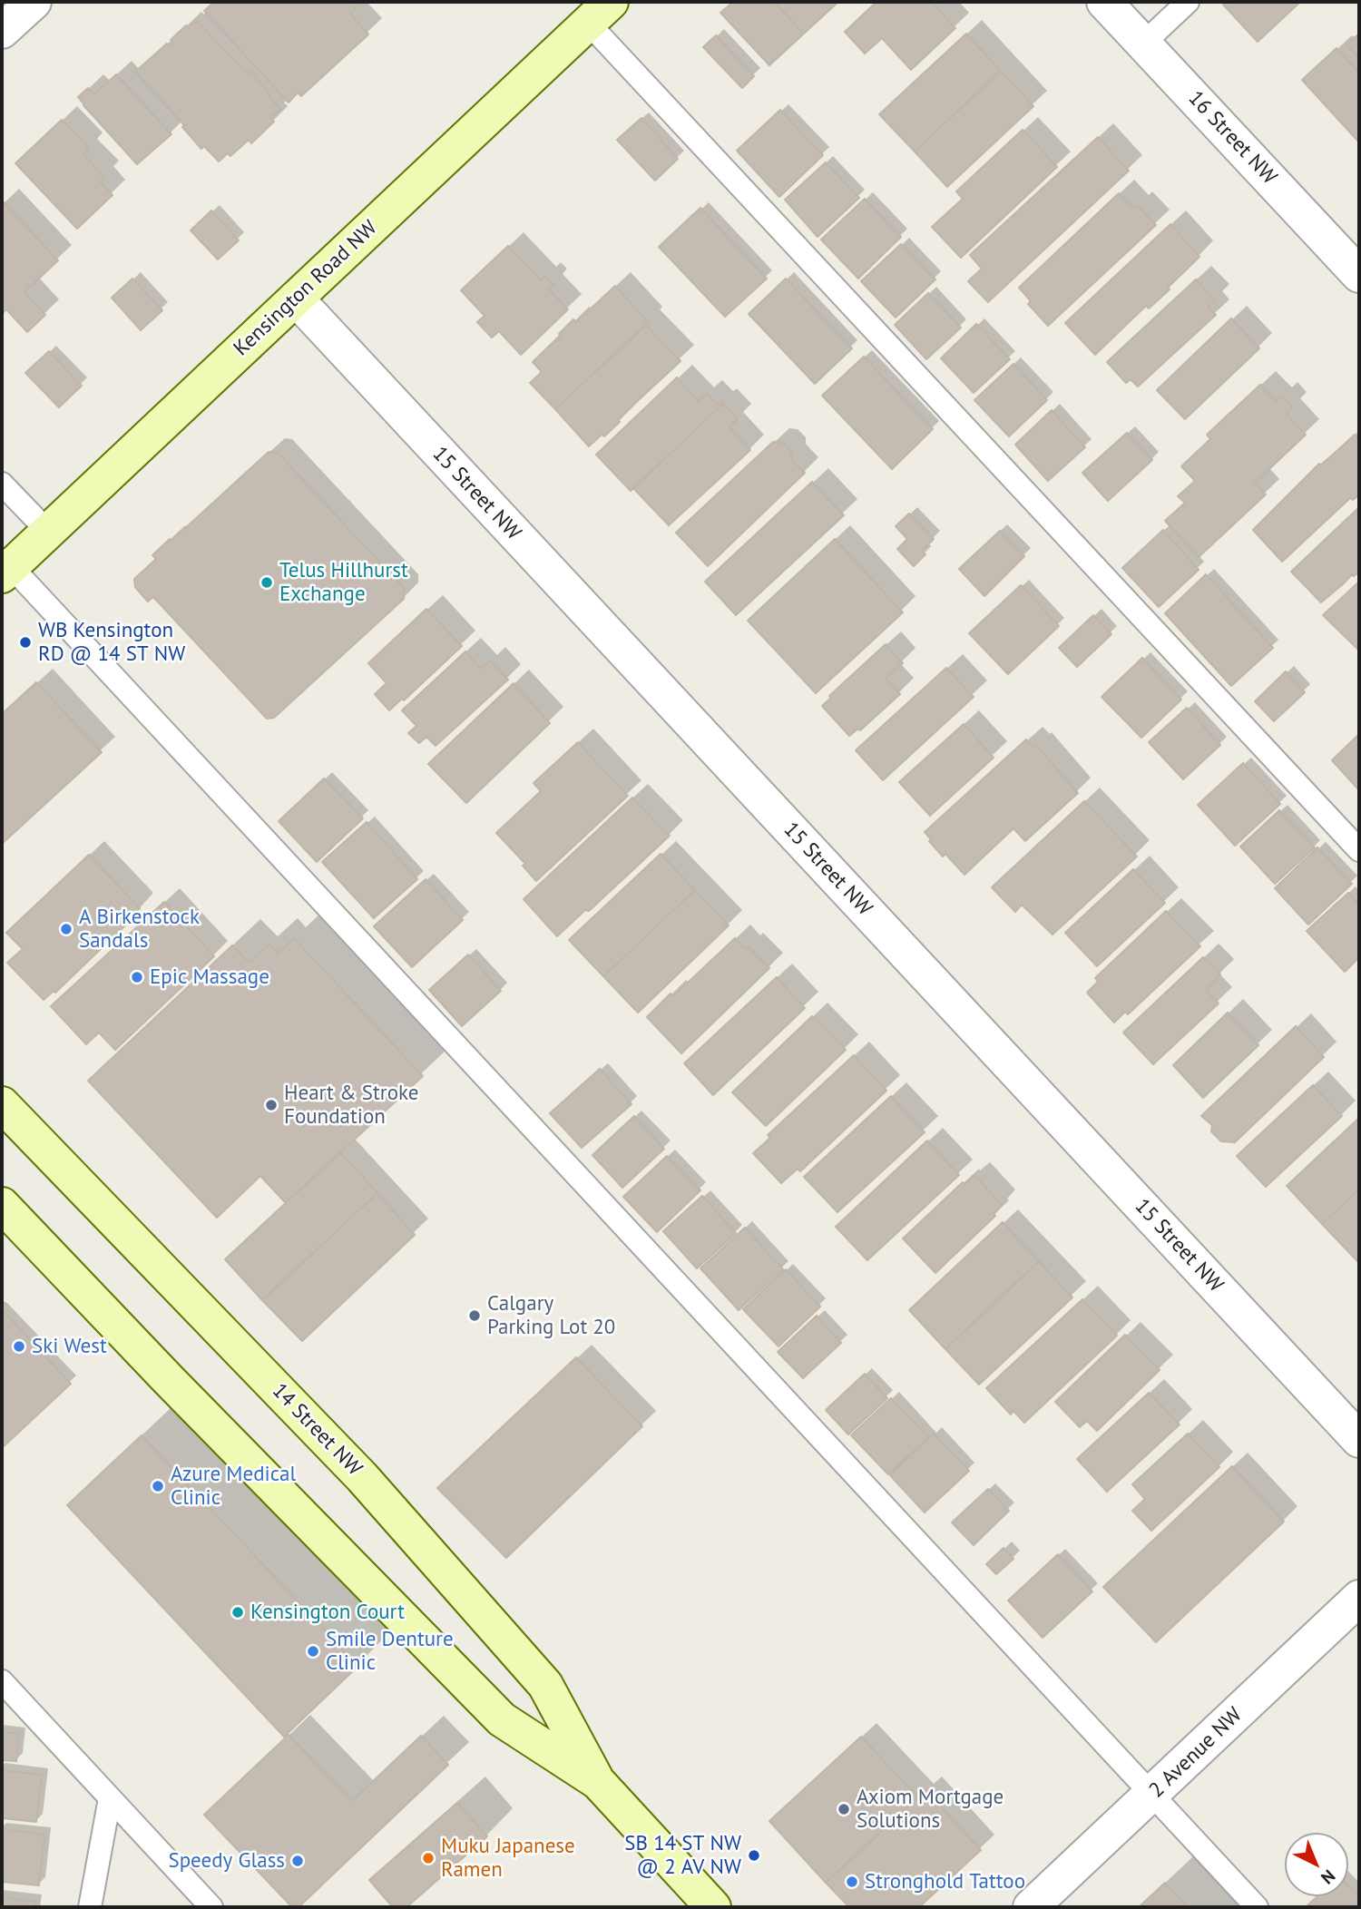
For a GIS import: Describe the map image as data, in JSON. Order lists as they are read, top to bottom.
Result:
{
  "streets": {
    "main road": ["Kensington Road NW", "14 Street NW"],
    "street": ["16 Street NW", "15 Street NW", "2 Avenue NW"]
  },
  "crossings": [
    ["Kensington Road NW", "15 Street NW"]
  ],
  "places": [
    "Telus Hillhurst Exchange",
    "WB Kensington RD @ 14 ST NW",
    "A Birkenstock Sandals",
    "Epic Massage",
    "Heart & Stroke Foundation",
    "Calgary Parking Lot 20",
    "Ski West",
    "Azure Medical Clinic",
    "Kensington Court",
    "Smile Denture Clinic",
    "Axiom Mortgage Solutions",
    "SB 14 ST NW @ 2 AV NW",
    "Muku Japanese Ramen",
    "Speedy Glass",
    "Stronghold Tattoo"
  ],
  "north": "bottom right"
}
